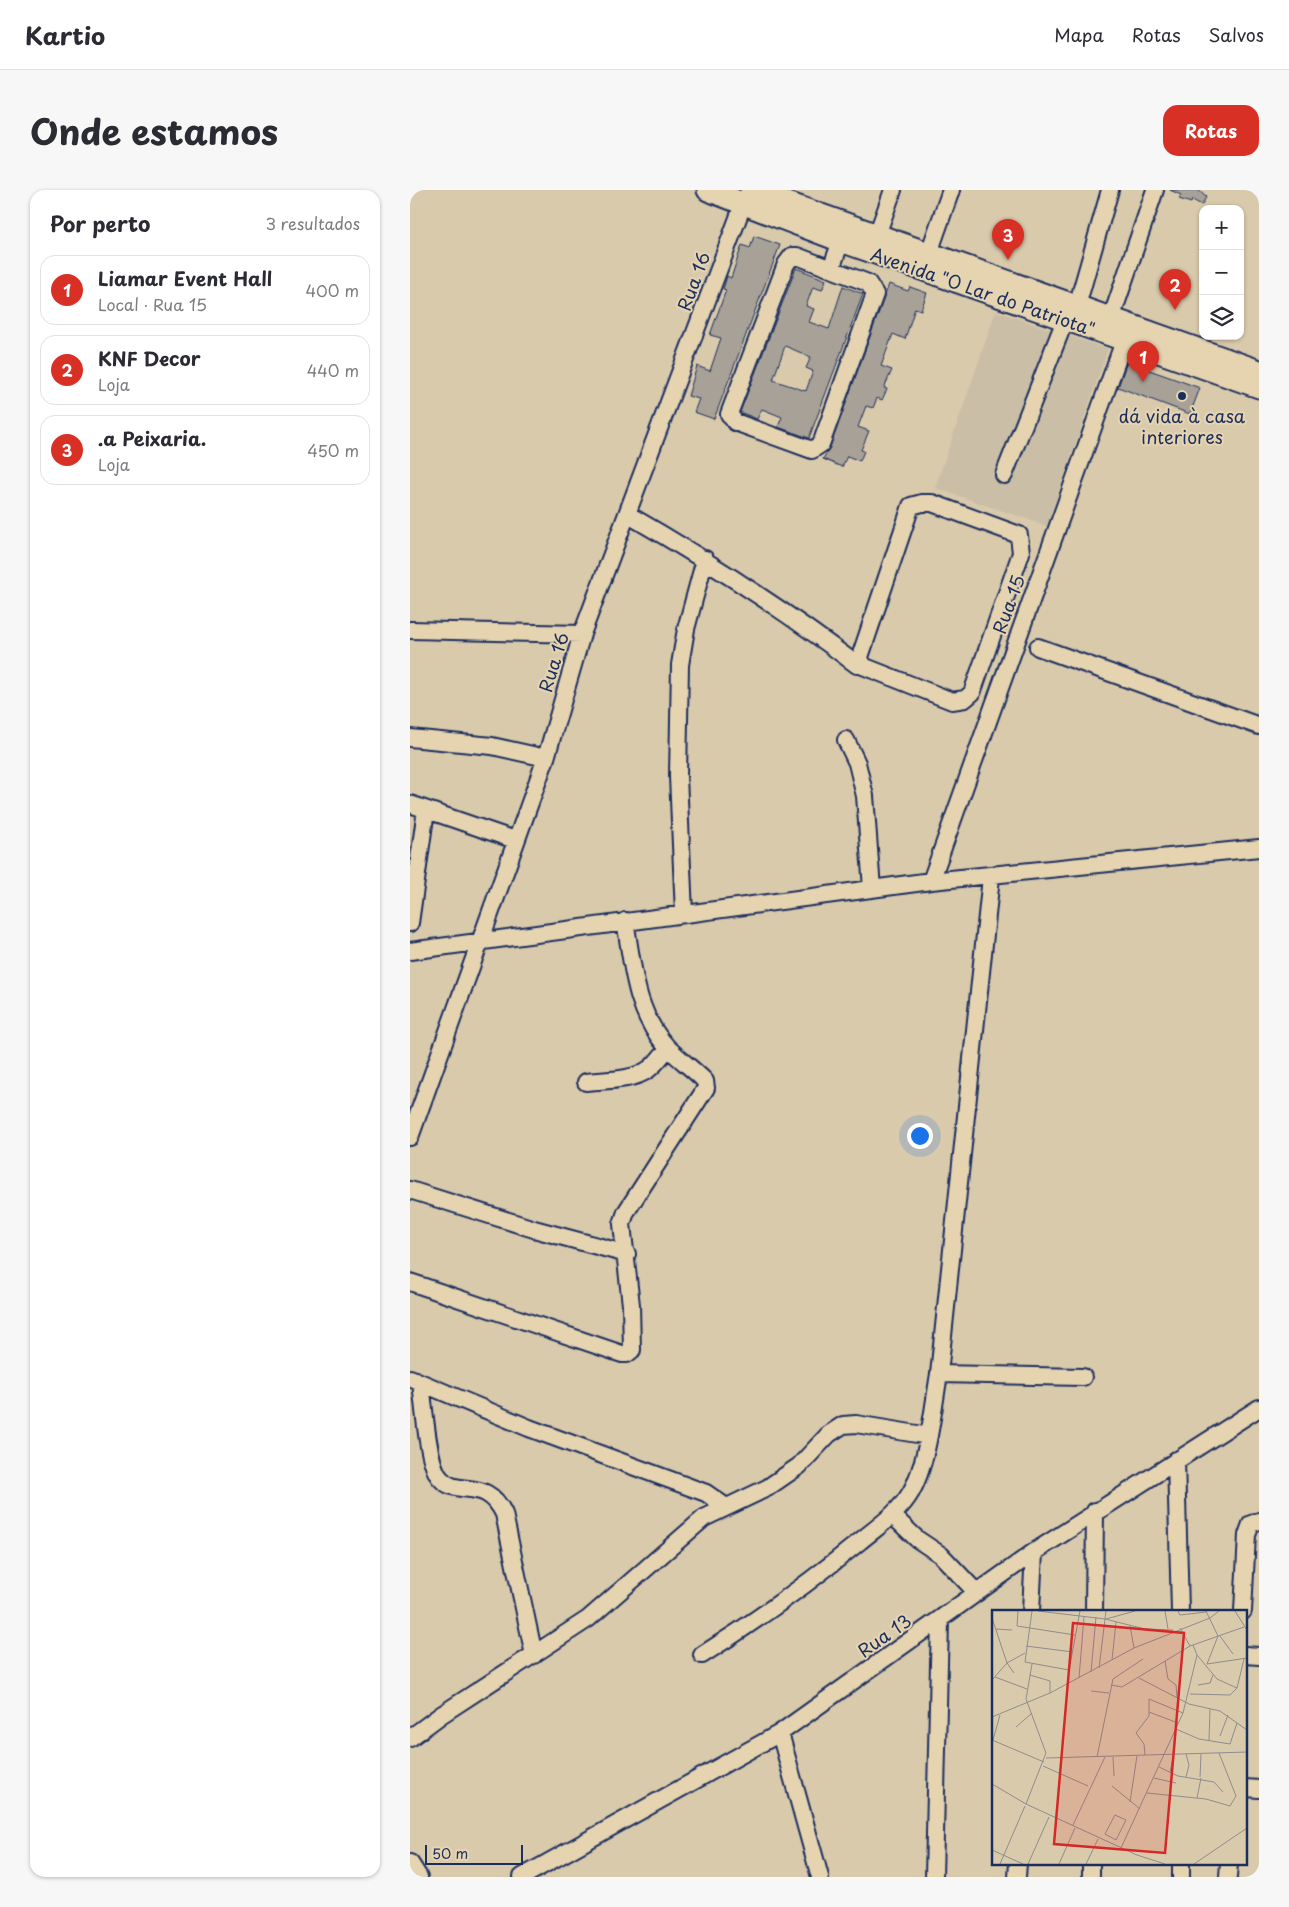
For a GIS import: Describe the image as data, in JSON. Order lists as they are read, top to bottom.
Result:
{
  "streets": {
    "main road": ["Avenida \"O Lar do Patriota\""],
    "street": ["Rua 16", "Rua 15", "Rua 13"]
  },
  "crossings": [
    ["Rua 16", "Avenida \"O Lar do Patriota\""],
    ["Avenida \"O Lar do Patriota\"", "Rua 15"]
  ],
  "places": ["dá vida à casa interiores"],
  "scale_bar": "50 m",
  "page": {
    "header": "Kartio",
    "nav": ["Mapa", "Rotas", "Salvos"],
    "title": "Onde estamos",
    "buttons": "Rotas",
    "heading": ["Por perto", "3 resultados"],
    "map_buttons": ["+", "−"],
    "pins": ["3", "2", "1"],
    "list": [
      {
        "mark": "1",
        "name": "Liamar Event Hall",
        "note": "Local · Rua 15",
        "value": "400 m"
      },
      {
        "mark": "2",
        "name": "KNF Decor",
        "note": "Loja",
        "value": "440 m"
      },
      {
        "mark": "3",
        "name": ".a Peixaria.",
        "note": "Loja",
        "value": "450 m"
      }
    ],
    "scale": "50 m"
  }
}
